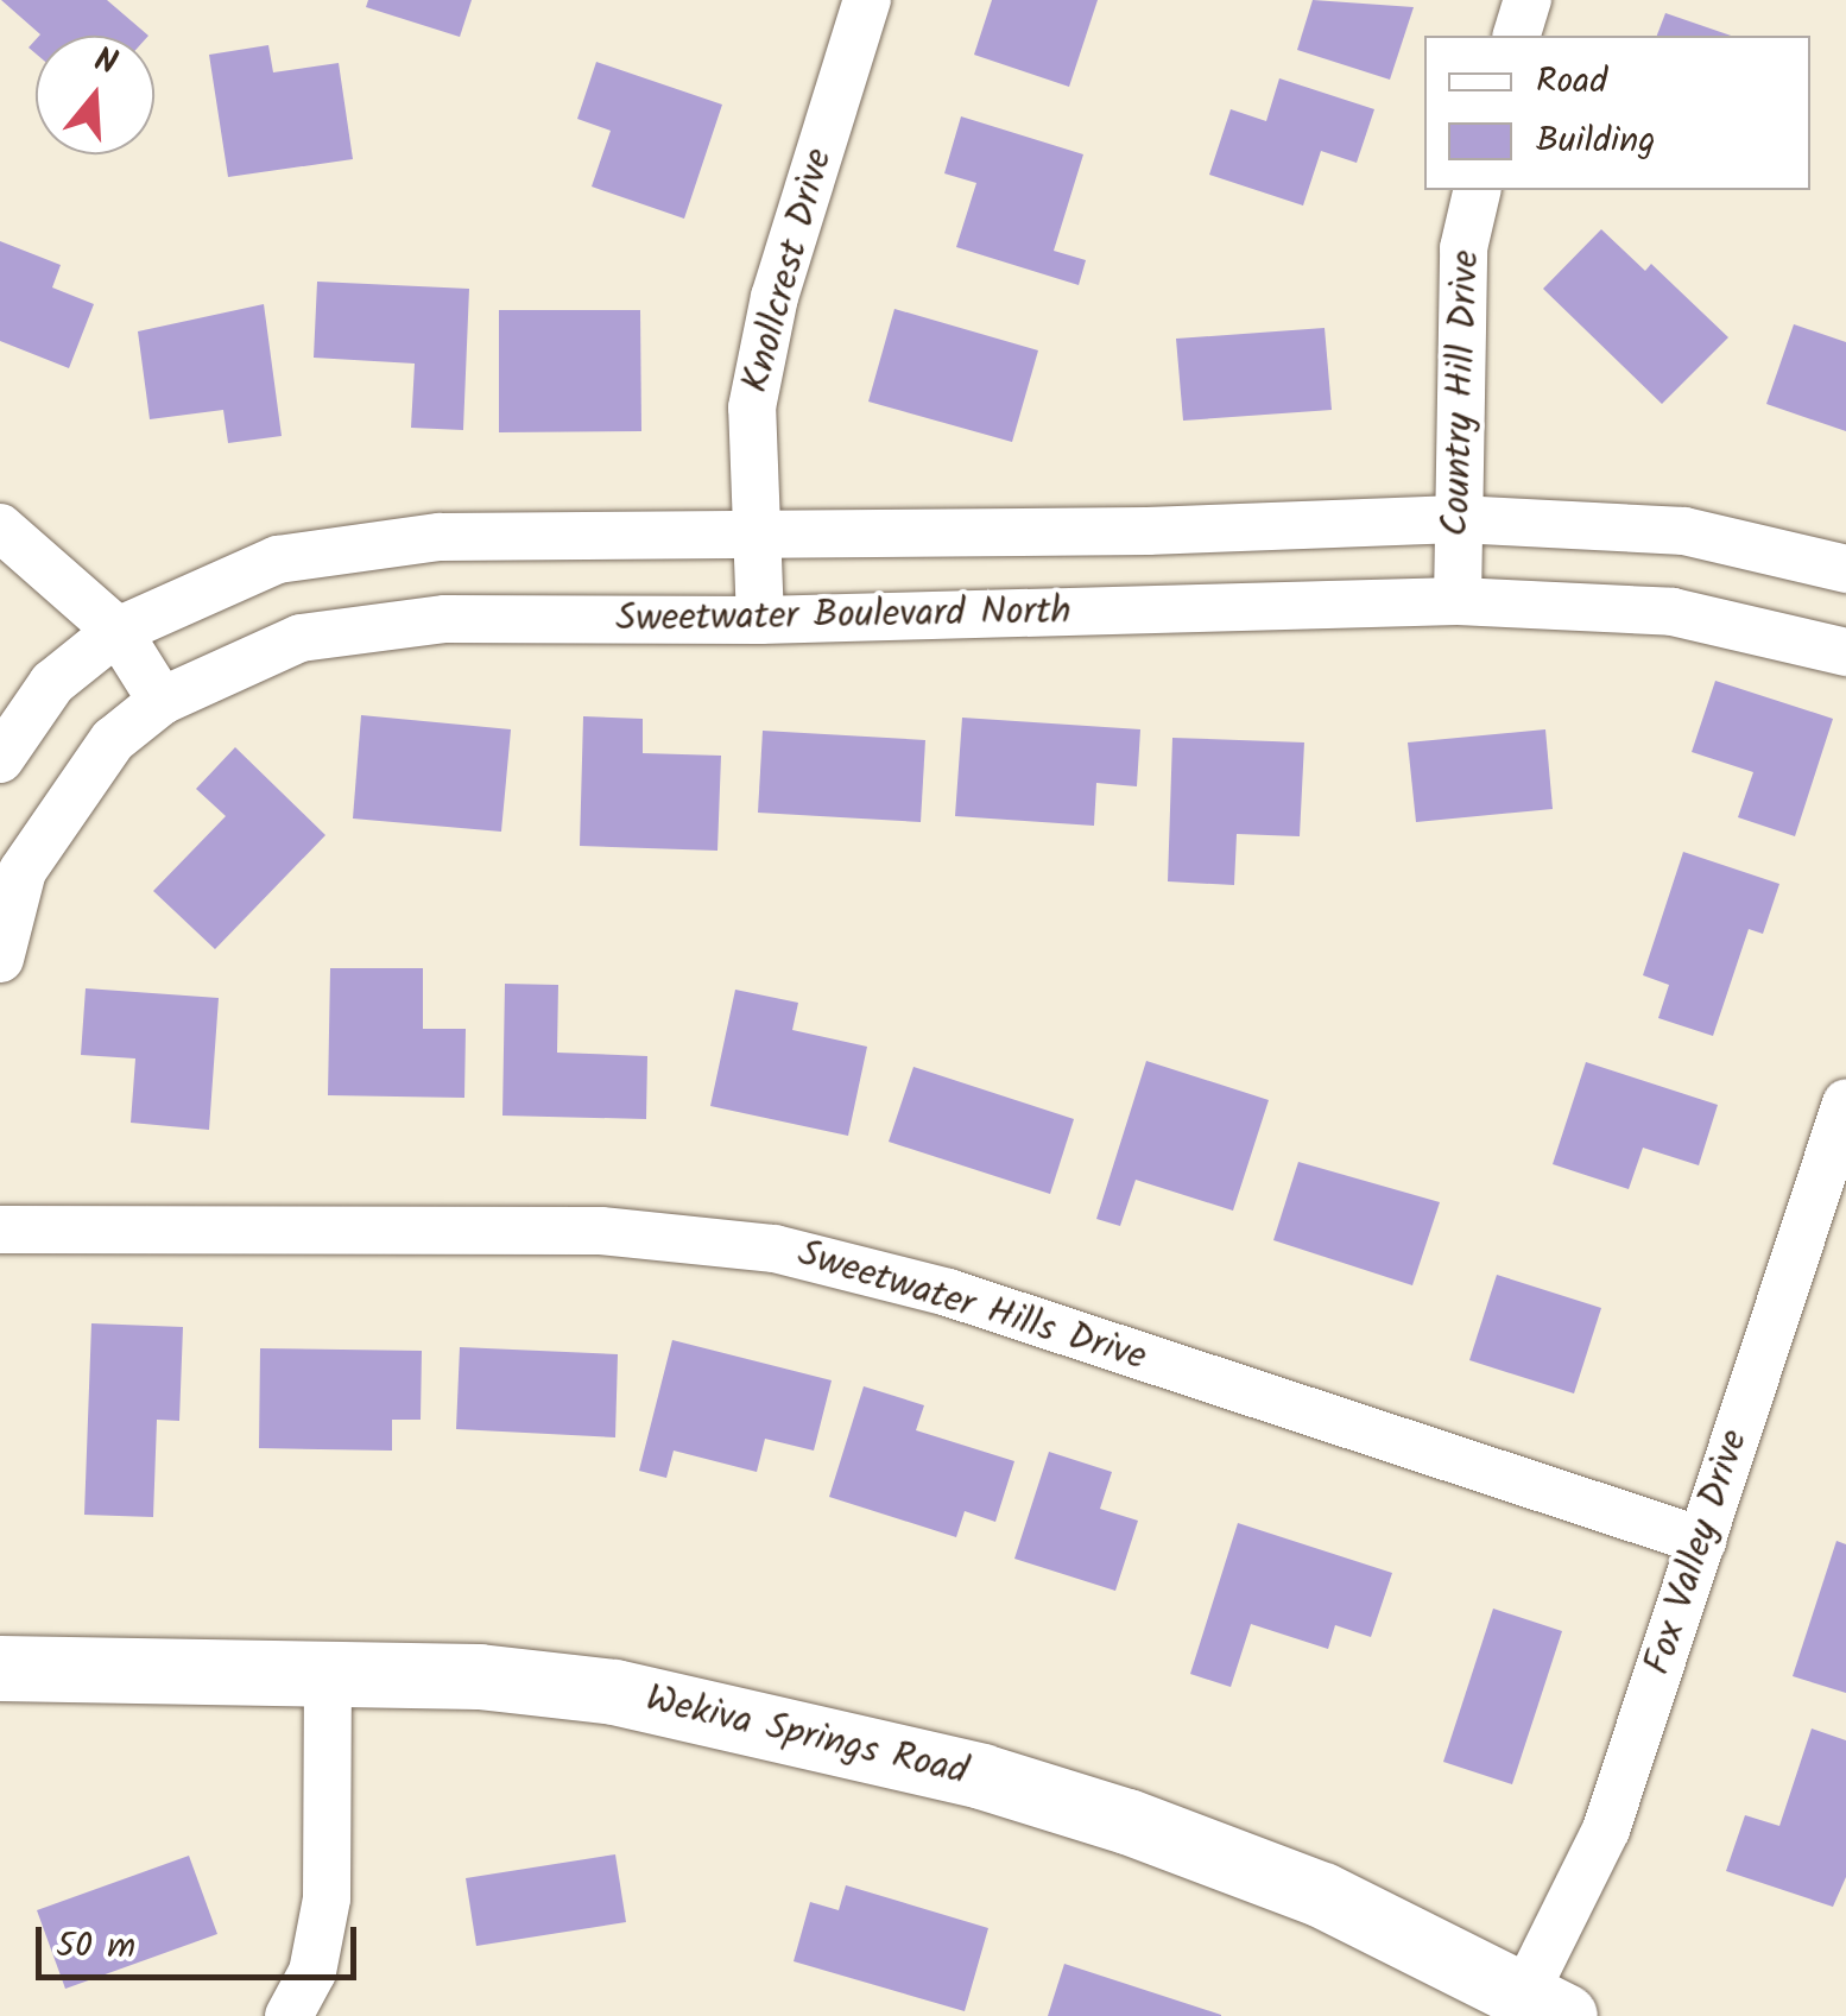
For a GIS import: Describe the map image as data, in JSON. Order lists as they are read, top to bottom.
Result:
{
  "streets": {
    "main road": ["Wekiva Springs Road"],
    "street": [
      "Knollcrest Drive",
      "Country Hill Drive",
      "Sweetwater Boulevard North",
      "Sweetwater Hills Drive",
      "Fox Valley Drive"
    ]
  },
  "crossings": [
    ["Knollcrest Drive", "Sweetwater Boulevard North"],
    ["Country Hill Drive", "Sweetwater Boulevard North"],
    ["Sweetwater Hills Drive", "Fox Valley Drive"],
    ["Fox Valley Drive", "Wekiva Springs Road"]
  ],
  "legend": ["Road", "Building"],
  "scale_bar": "50 m",
  "north": "top"
}
